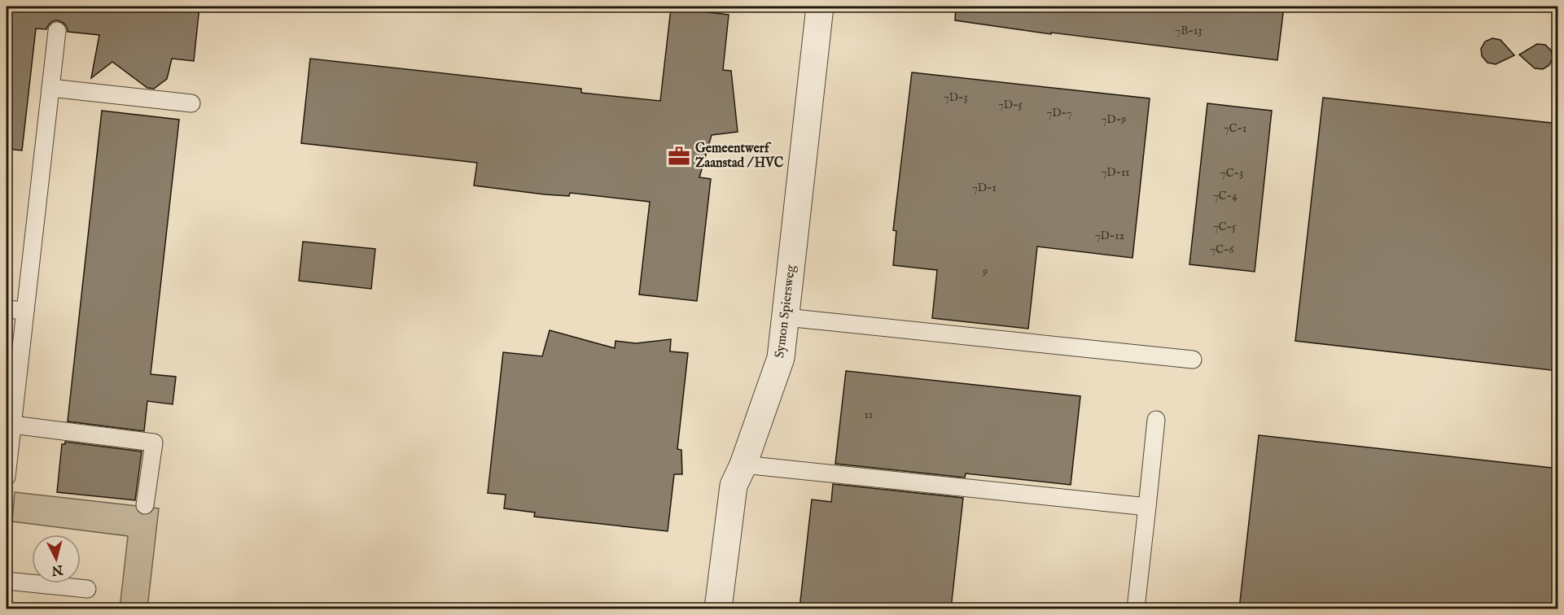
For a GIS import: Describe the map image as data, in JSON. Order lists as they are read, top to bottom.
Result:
{
  "streets": {
    "street": ["Symon Spiersweg"]
  },
  "places": {
    "office": ["Gemeentwerf Zaanstad / HVC"]
  },
  "house_numbers": [
    "7B-13",
    "7D-3",
    "7D-5",
    "7D-7",
    "7D-9",
    "7C-1",
    "7D-11",
    "7C-3",
    "7D-1",
    "7C-4",
    "7C-5",
    "7D-12",
    "7C-6",
    "9",
    "11"
  ],
  "north": "bottom"
}
